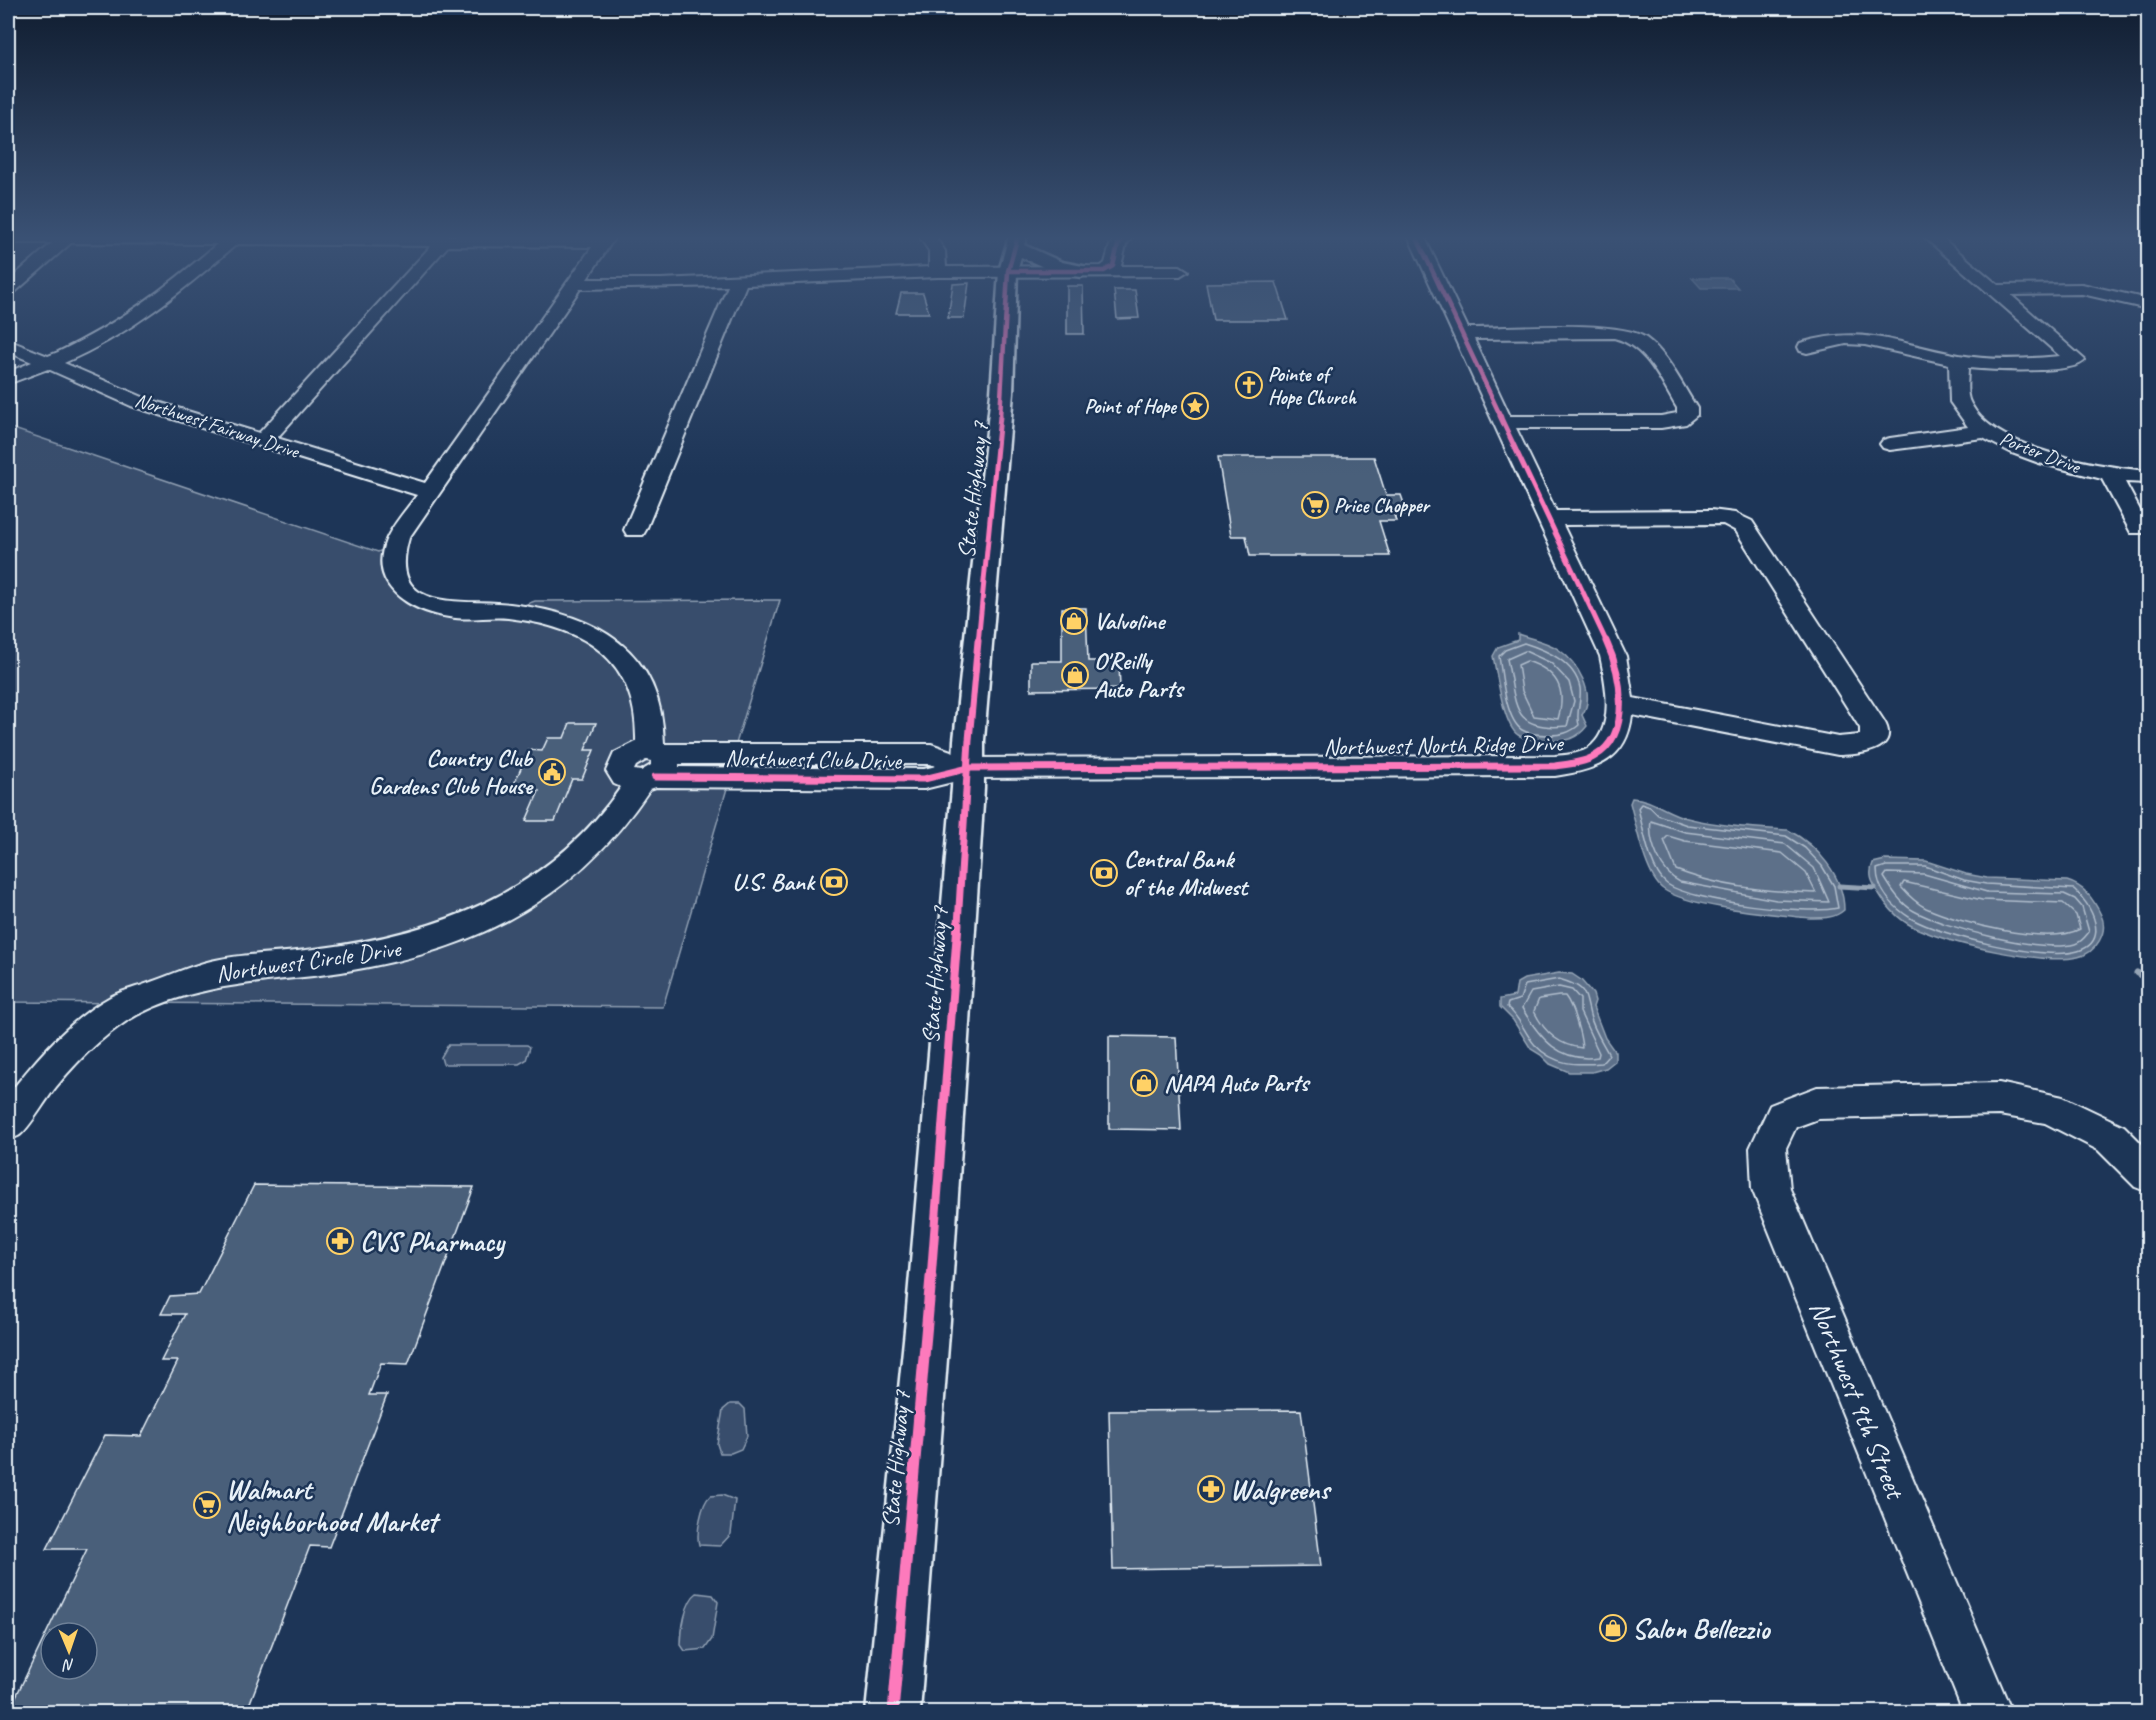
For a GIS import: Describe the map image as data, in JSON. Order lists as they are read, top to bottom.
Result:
{
  "streets": {
    "main road": ["State Highway 7"],
    "street": [
      "Northwest Fairway Drive",
      "Porter Drive",
      "Northwest North Ridge Drive",
      "Northwest Club Drive",
      "Northwest Circle Drive",
      "Northwest 9th Street"
    ]
  },
  "crossings": [
    ["State Highway 7", "Northwest North Ridge Drive"],
    ["State Highway 7", "Northwest Club Drive"],
    ["Northwest North Ridge Drive", "Northwest Club Drive"],
    ["Northwest Club Drive", "Northwest Circle Drive"]
  ],
  "places": {
    "church": ["Pointe of Hope Church"],
    "place": ["Point of Hope"],
    "supermarket": ["Price Chopper", "Walmart Neighborhood Market"],
    "shop": [
      "Valvoline",
      "O'Reilly Auto Parts",
      "NAPA Auto Parts",
      "Salon Bellezzio"
    ],
    "public building": ["Country Club Gardens Club House"],
    "bank": ["Central Bank of the Midwest", "U.S. Bank"],
    "pharmacy": ["CVS Pharmacy", "Walgreens"]
  },
  "north": "bottom"
}
